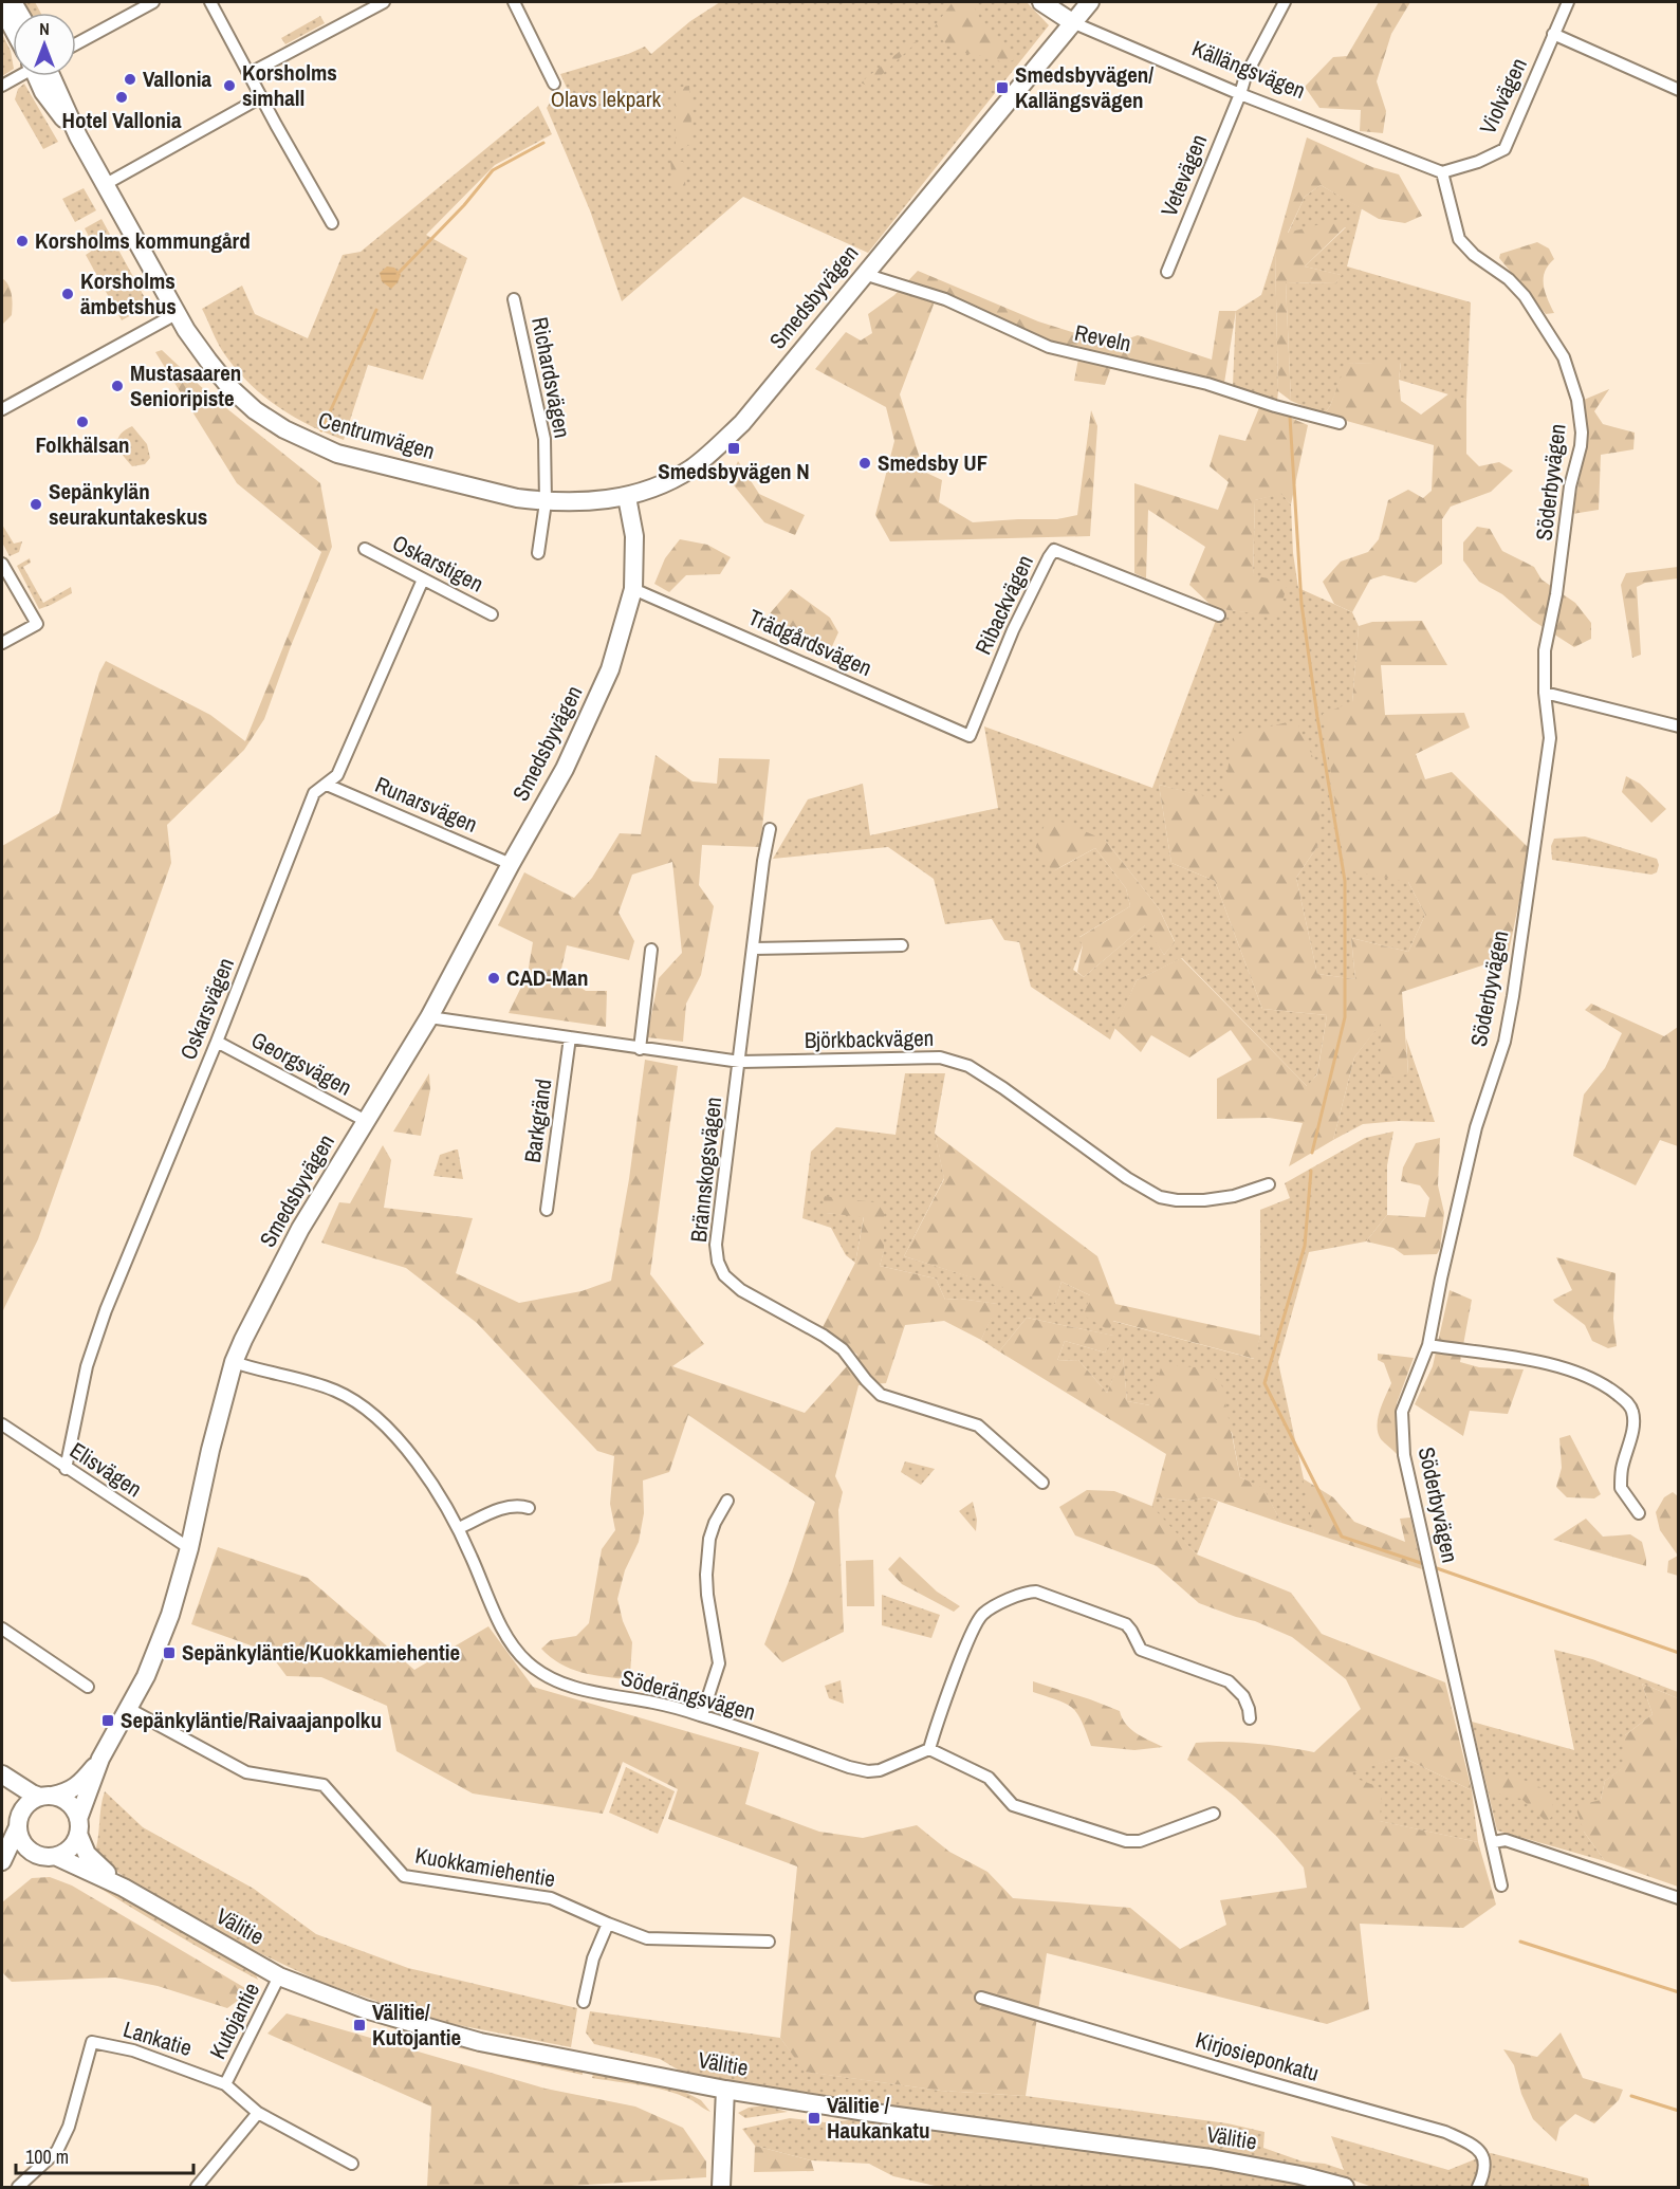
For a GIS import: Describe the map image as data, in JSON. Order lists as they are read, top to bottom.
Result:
{
  "streets": {
    "main road": [
      "Källängsvägen",
      "Smedsbyvägen",
      "Centrumvägen",
      "Välitie"
    ],
    "street": [
      "Violvägen",
      "Vetevägen",
      "Reveln",
      "Richardsvägen",
      "Söderbyvägen",
      "Oskarstigen",
      "Ribackvägen",
      "Trädgårdsvägen",
      "Runarsvägen",
      "Oskarsvägen",
      "Björkbackvägen",
      "Georgsvägen",
      "Barkgränd",
      "Brännskogsvägen",
      "Elisvägen",
      "Söderängsvägen",
      "Kuokkamiehentie",
      "Kutojantie",
      "Lankatie",
      "Kirjosieponkatu"
    ]
  },
  "crossings": [
    ["Källängsvägen", "Violvägen"],
    ["Källängsvägen", "Vetevägen"],
    ["Källängsvägen", "Smedsbyvägen"],
    ["Källängsvägen", "Söderbyvägen"],
    ["Violvägen", "Söderbyvägen"],
    ["Smedsbyvägen", "Reveln"],
    ["Smedsbyvägen", "Centrumvägen"],
    ["Smedsbyvägen", "Trädgårdsvägen"],
    ["Smedsbyvägen", "Runarsvägen"],
    ["Smedsbyvägen", "Björkbackvägen"],
    ["Smedsbyvägen", "Georgsvägen"],
    ["Smedsbyvägen", "Elisvägen"],
    ["Smedsbyvägen", "Söderängsvägen"],
    ["Smedsbyvägen", "Kuokkamiehentie"],
    ["Richardsvägen", "Centrumvägen"],
    ["Oskarstigen", "Oskarsvägen"],
    ["Ribackvägen", "Trädgårdsvägen"],
    ["Runarsvägen", "Oskarsvägen"],
    ["Oskarsvägen", "Georgsvägen"],
    ["Oskarsvägen", "Elisvägen"],
    ["Björkbackvägen", "Barkgränd"],
    ["Björkbackvägen", "Brännskogsvägen"],
    ["Välitie", "Kutojantie"],
    ["Kutojantie", "Lankatie"]
  ],
  "parks": ["Olavs lekpark"],
  "places": {
    "other": [
      "Vallonia",
      "Korsholms simhall",
      "Hotel Vallonia",
      "Korsholms kommungård",
      "Korsholms ämbetshus",
      "Mustasaaren Senioripiste",
      "Folkhälsan",
      "Smedsby UF",
      "Sepänkylän seurakuntakeskus",
      "CAD-Man"
    ],
    "transit": [
      "Smedsbyvägen/ Kallängsvägen",
      "Smedsbyvägen N",
      "Sepänkyläntie/Kuokkamiehentie",
      "Sepänkyläntie/Raivaajanpolku",
      "Välitie/ Kutojantie",
      "Välitie / Haukankatu"
    ]
  },
  "scale_bar": "100 m",
  "north": "top"
}
